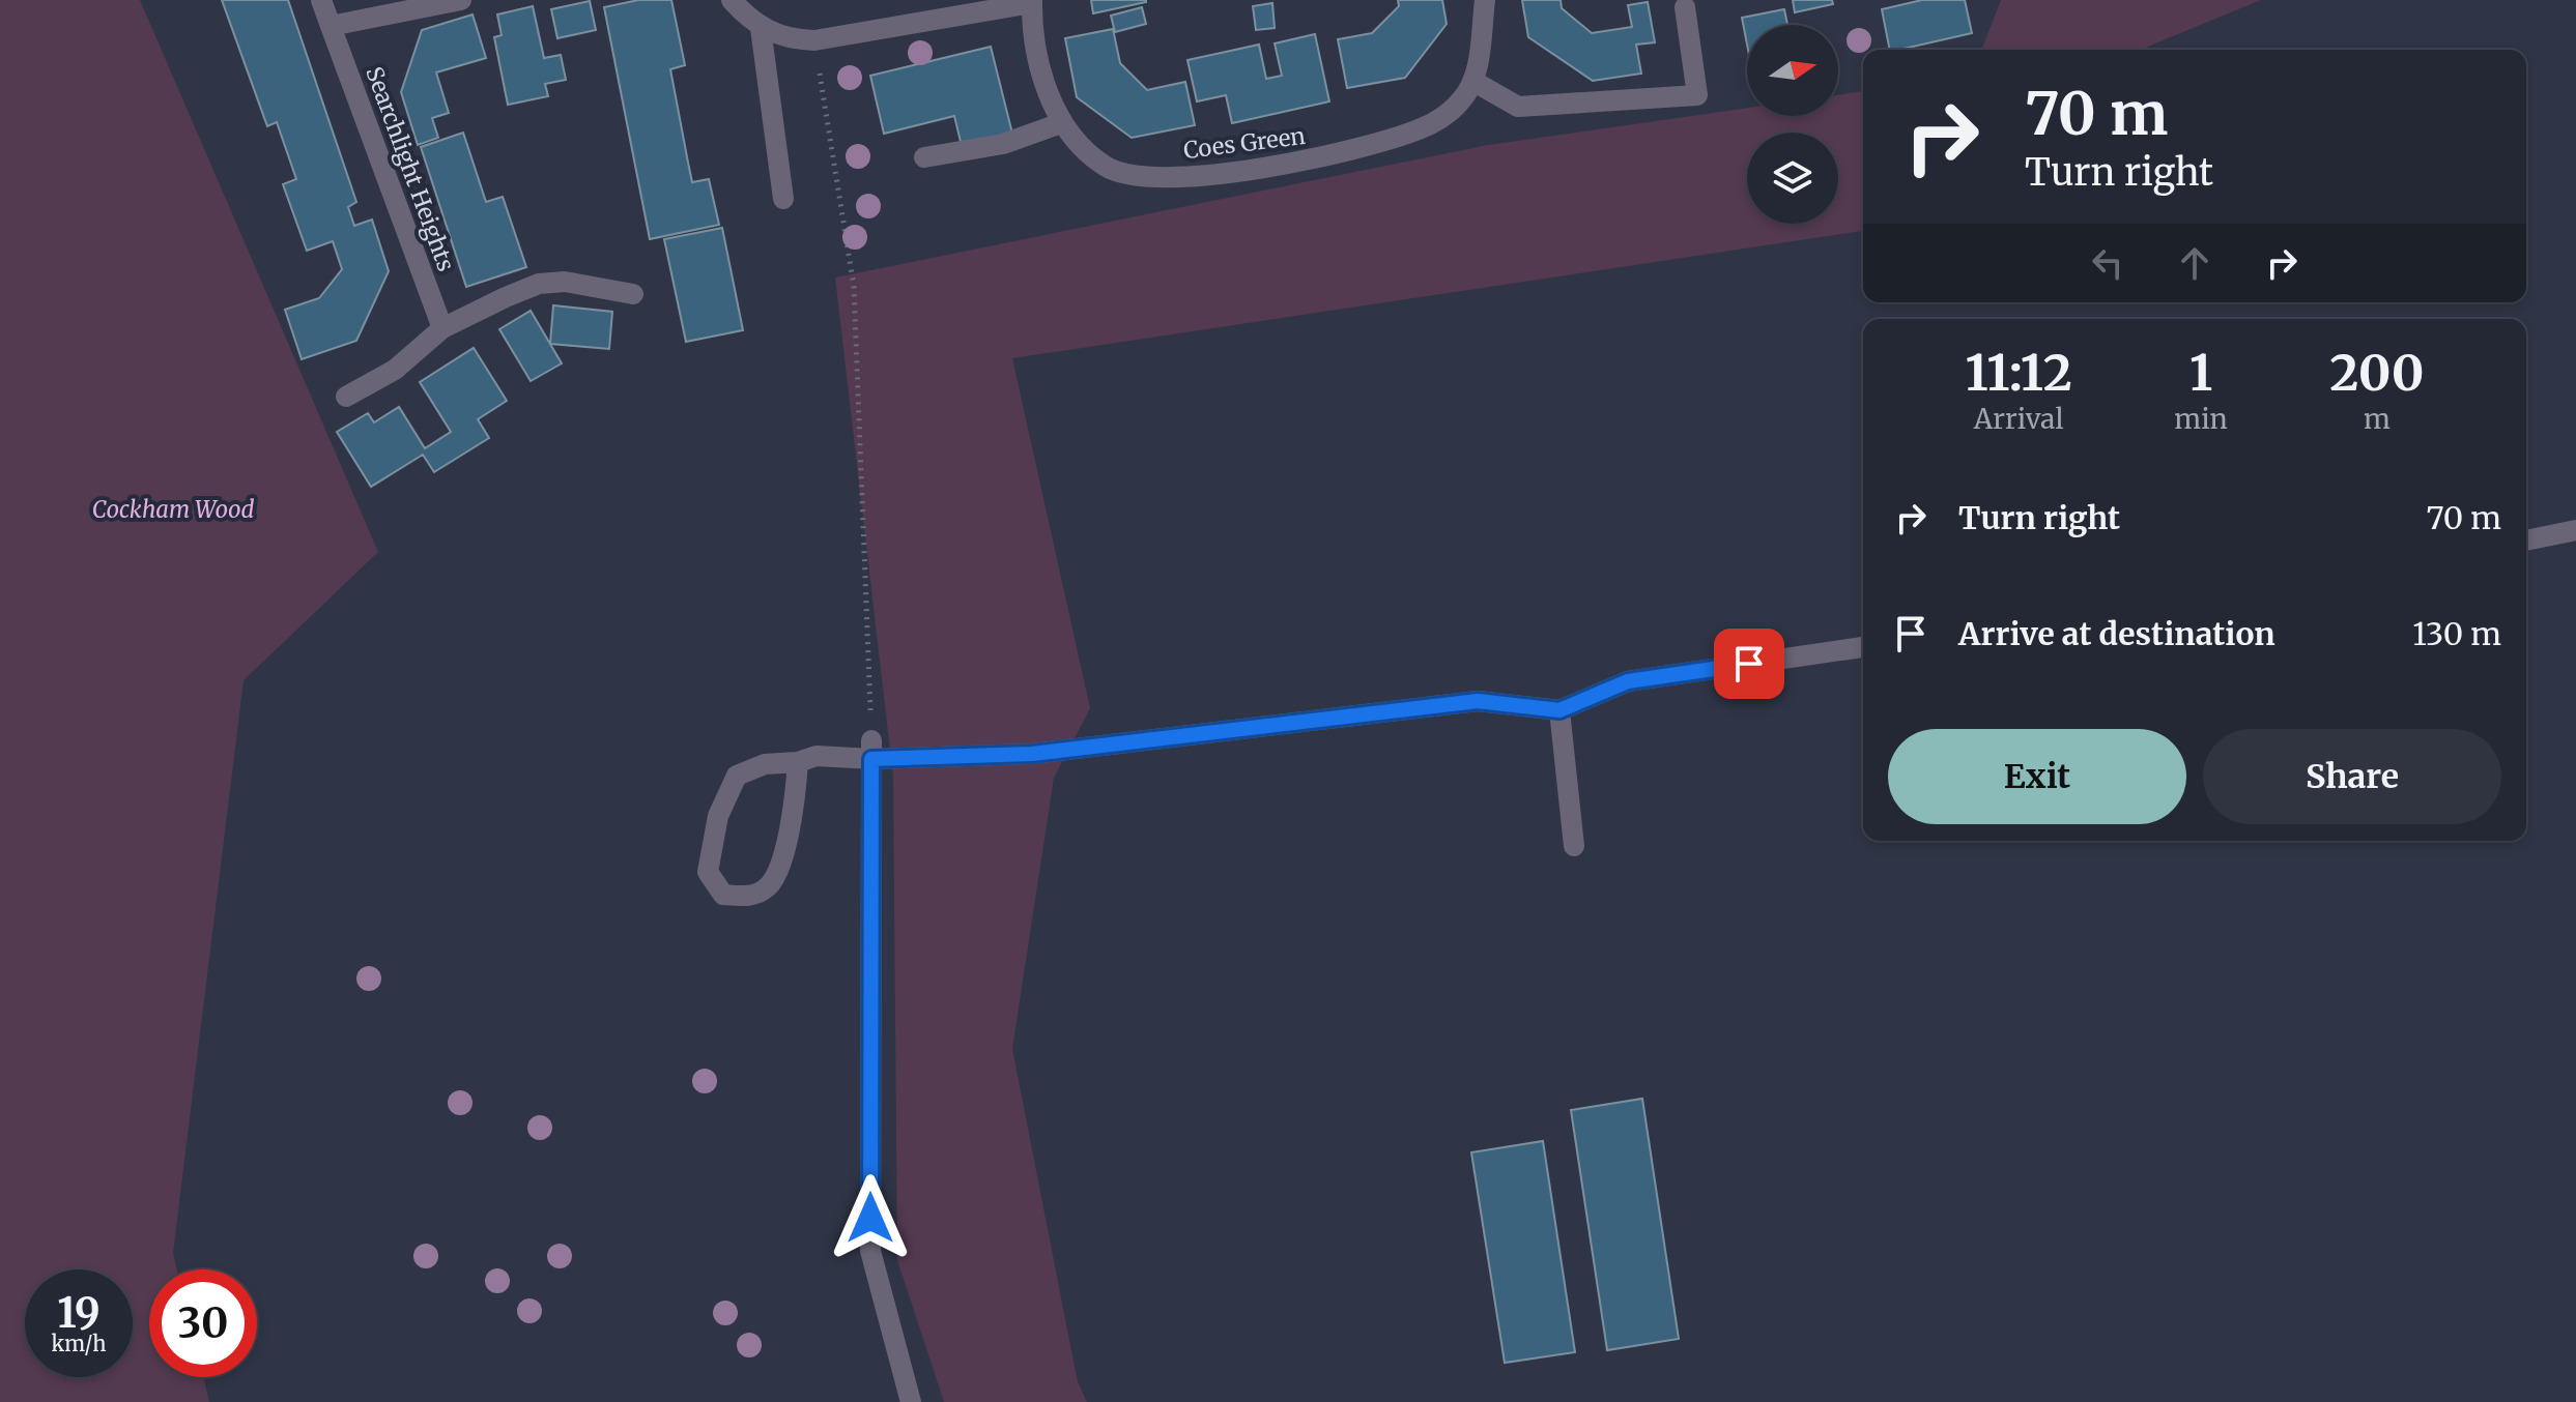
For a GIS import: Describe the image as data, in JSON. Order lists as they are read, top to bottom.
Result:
{
  "streets": {
    "street": ["Coes Green", "Searchlight Heights"]
  },
  "parks": ["Cockham Wood"],
  "north": "right",
  "page": {
    "turn": ["70 m", "Turn right"],
    "eta": [
      "11:12",
      "Arrival",
      "1",
      "min",
      "200",
      "m"
    ],
    "list": [
      {
        "name": "Turn right",
        "value": "70 m"
      },
      {
        "name": "Arrive at destination",
        "value": "130 m"
      }
    ],
    "buttons": ["Exit", "Share"],
    "speed": "19 km/h",
    "limit": "30"
  }
}
